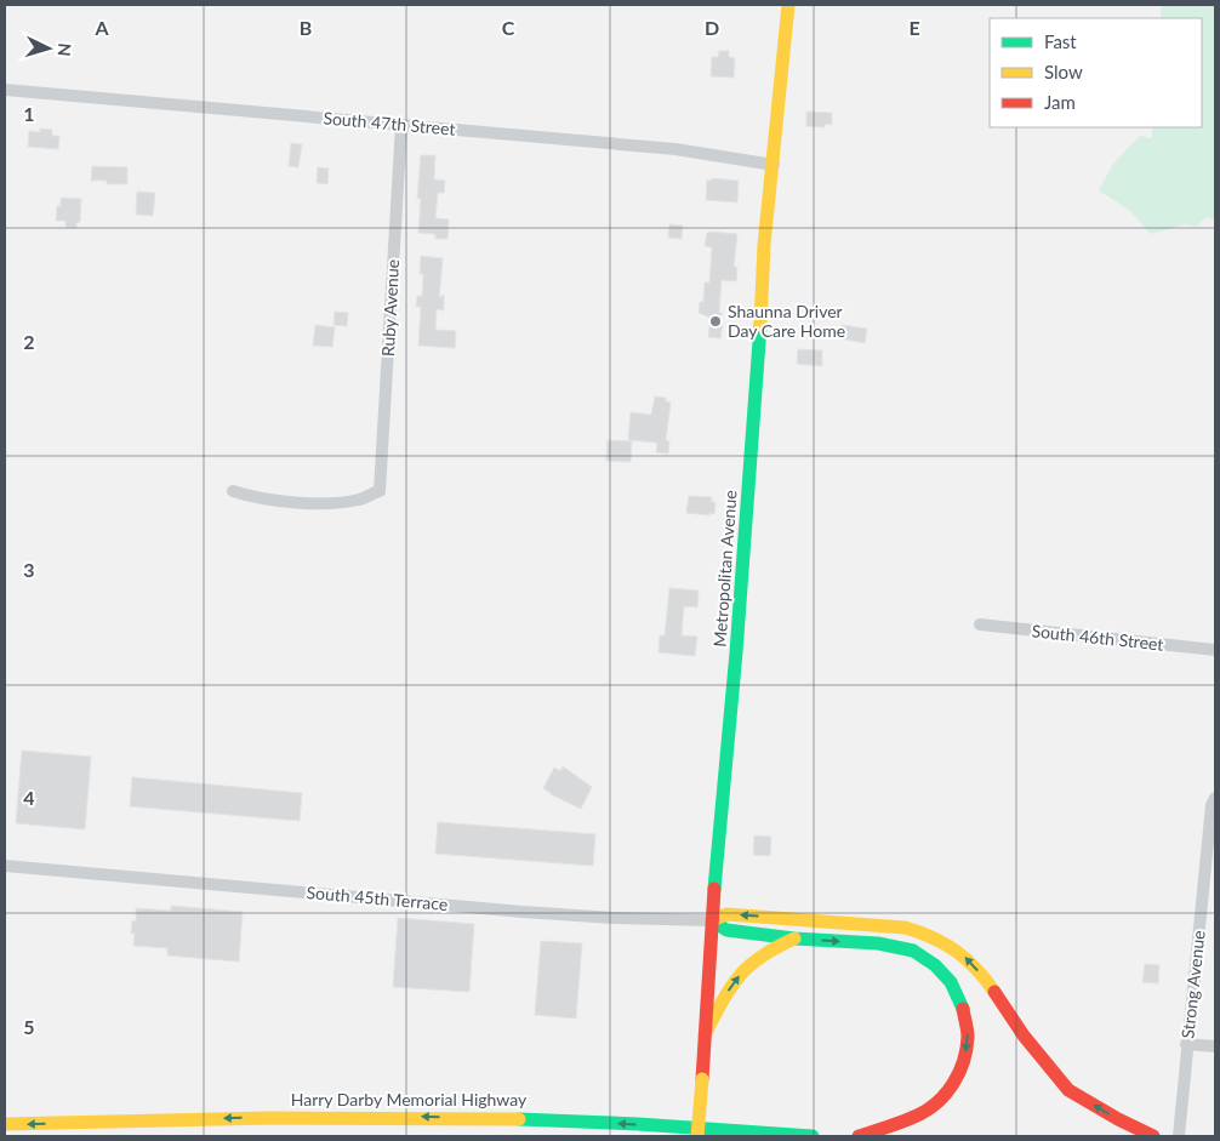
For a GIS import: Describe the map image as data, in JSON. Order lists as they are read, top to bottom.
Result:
{
  "streets": {
    "main road": ["Metropolitan Avenue", "Harry Darby Memorial Highway"],
    "street": [
      "South 47th Street",
      "Ruby Avenue",
      "South 46th Street",
      "South 45th Terrace",
      "Strong Avenue"
    ]
  },
  "crossings": [
    ["South 47th Street", "Ruby Avenue"],
    ["South 47th Street", "Metropolitan Avenue"],
    ["Metropolitan Avenue", "South 45th Terrace"]
  ],
  "one_way": ["Harry Darby Memorial Highway"],
  "places": ["Shaunna Driver Day Care Home"],
  "legend": ["Fast", "Slow", "Jam"],
  "north": "right",
  "grid": {
    "columns": [
      "A",
      "B",
      "C",
      "D",
      "E"
    ],
    "rows": [
      "1",
      "2",
      "3",
      "4",
      "5"
    ]
  }
}
